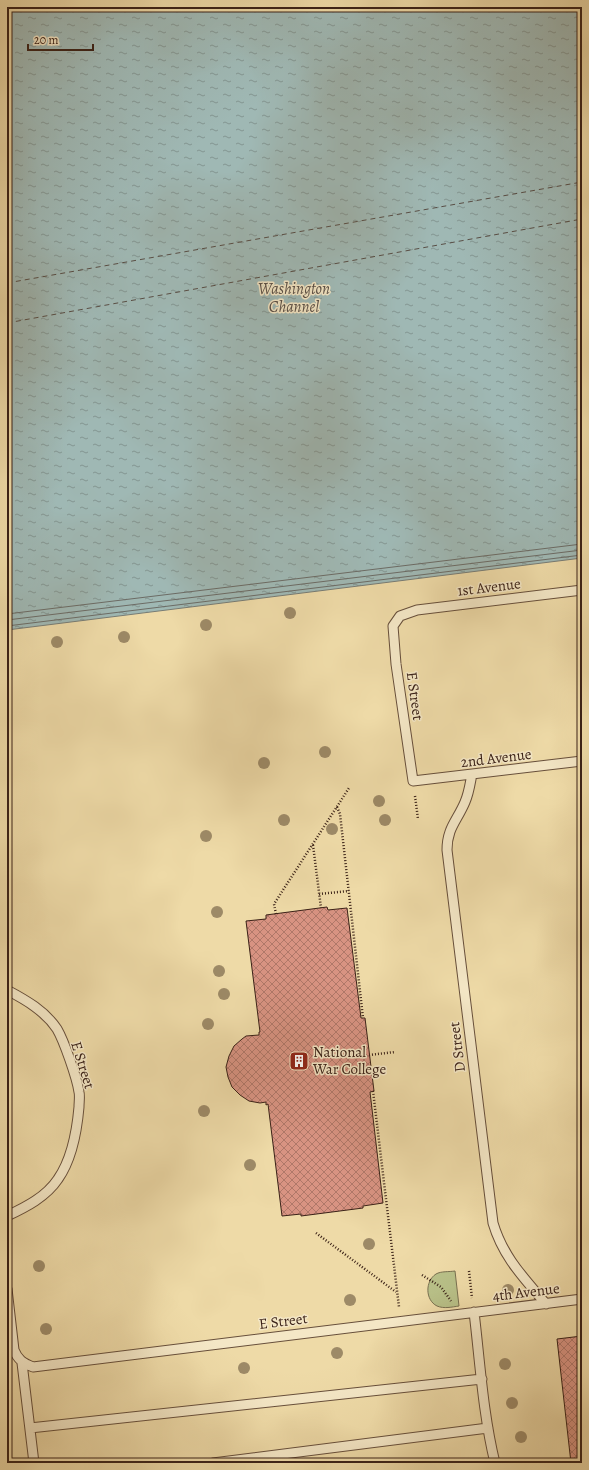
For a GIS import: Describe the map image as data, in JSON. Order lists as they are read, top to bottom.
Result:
{
  "streets": {
    "lane": [
      "1st Avenue",
      "E Street",
      "2nd Avenue",
      "D Street",
      "4th Avenue"
    ]
  },
  "crossings": [
    ["1st Avenue", "E Street"],
    ["E Street", "2nd Avenue"],
    ["E Street", "4th Avenue"],
    ["2nd Avenue", "D Street"],
    ["D Street", "4th Avenue"]
  ],
  "water": ["Washington Channel"],
  "places": {
    "building": ["National War College"]
  },
  "scale_bar": "20 m"
}
